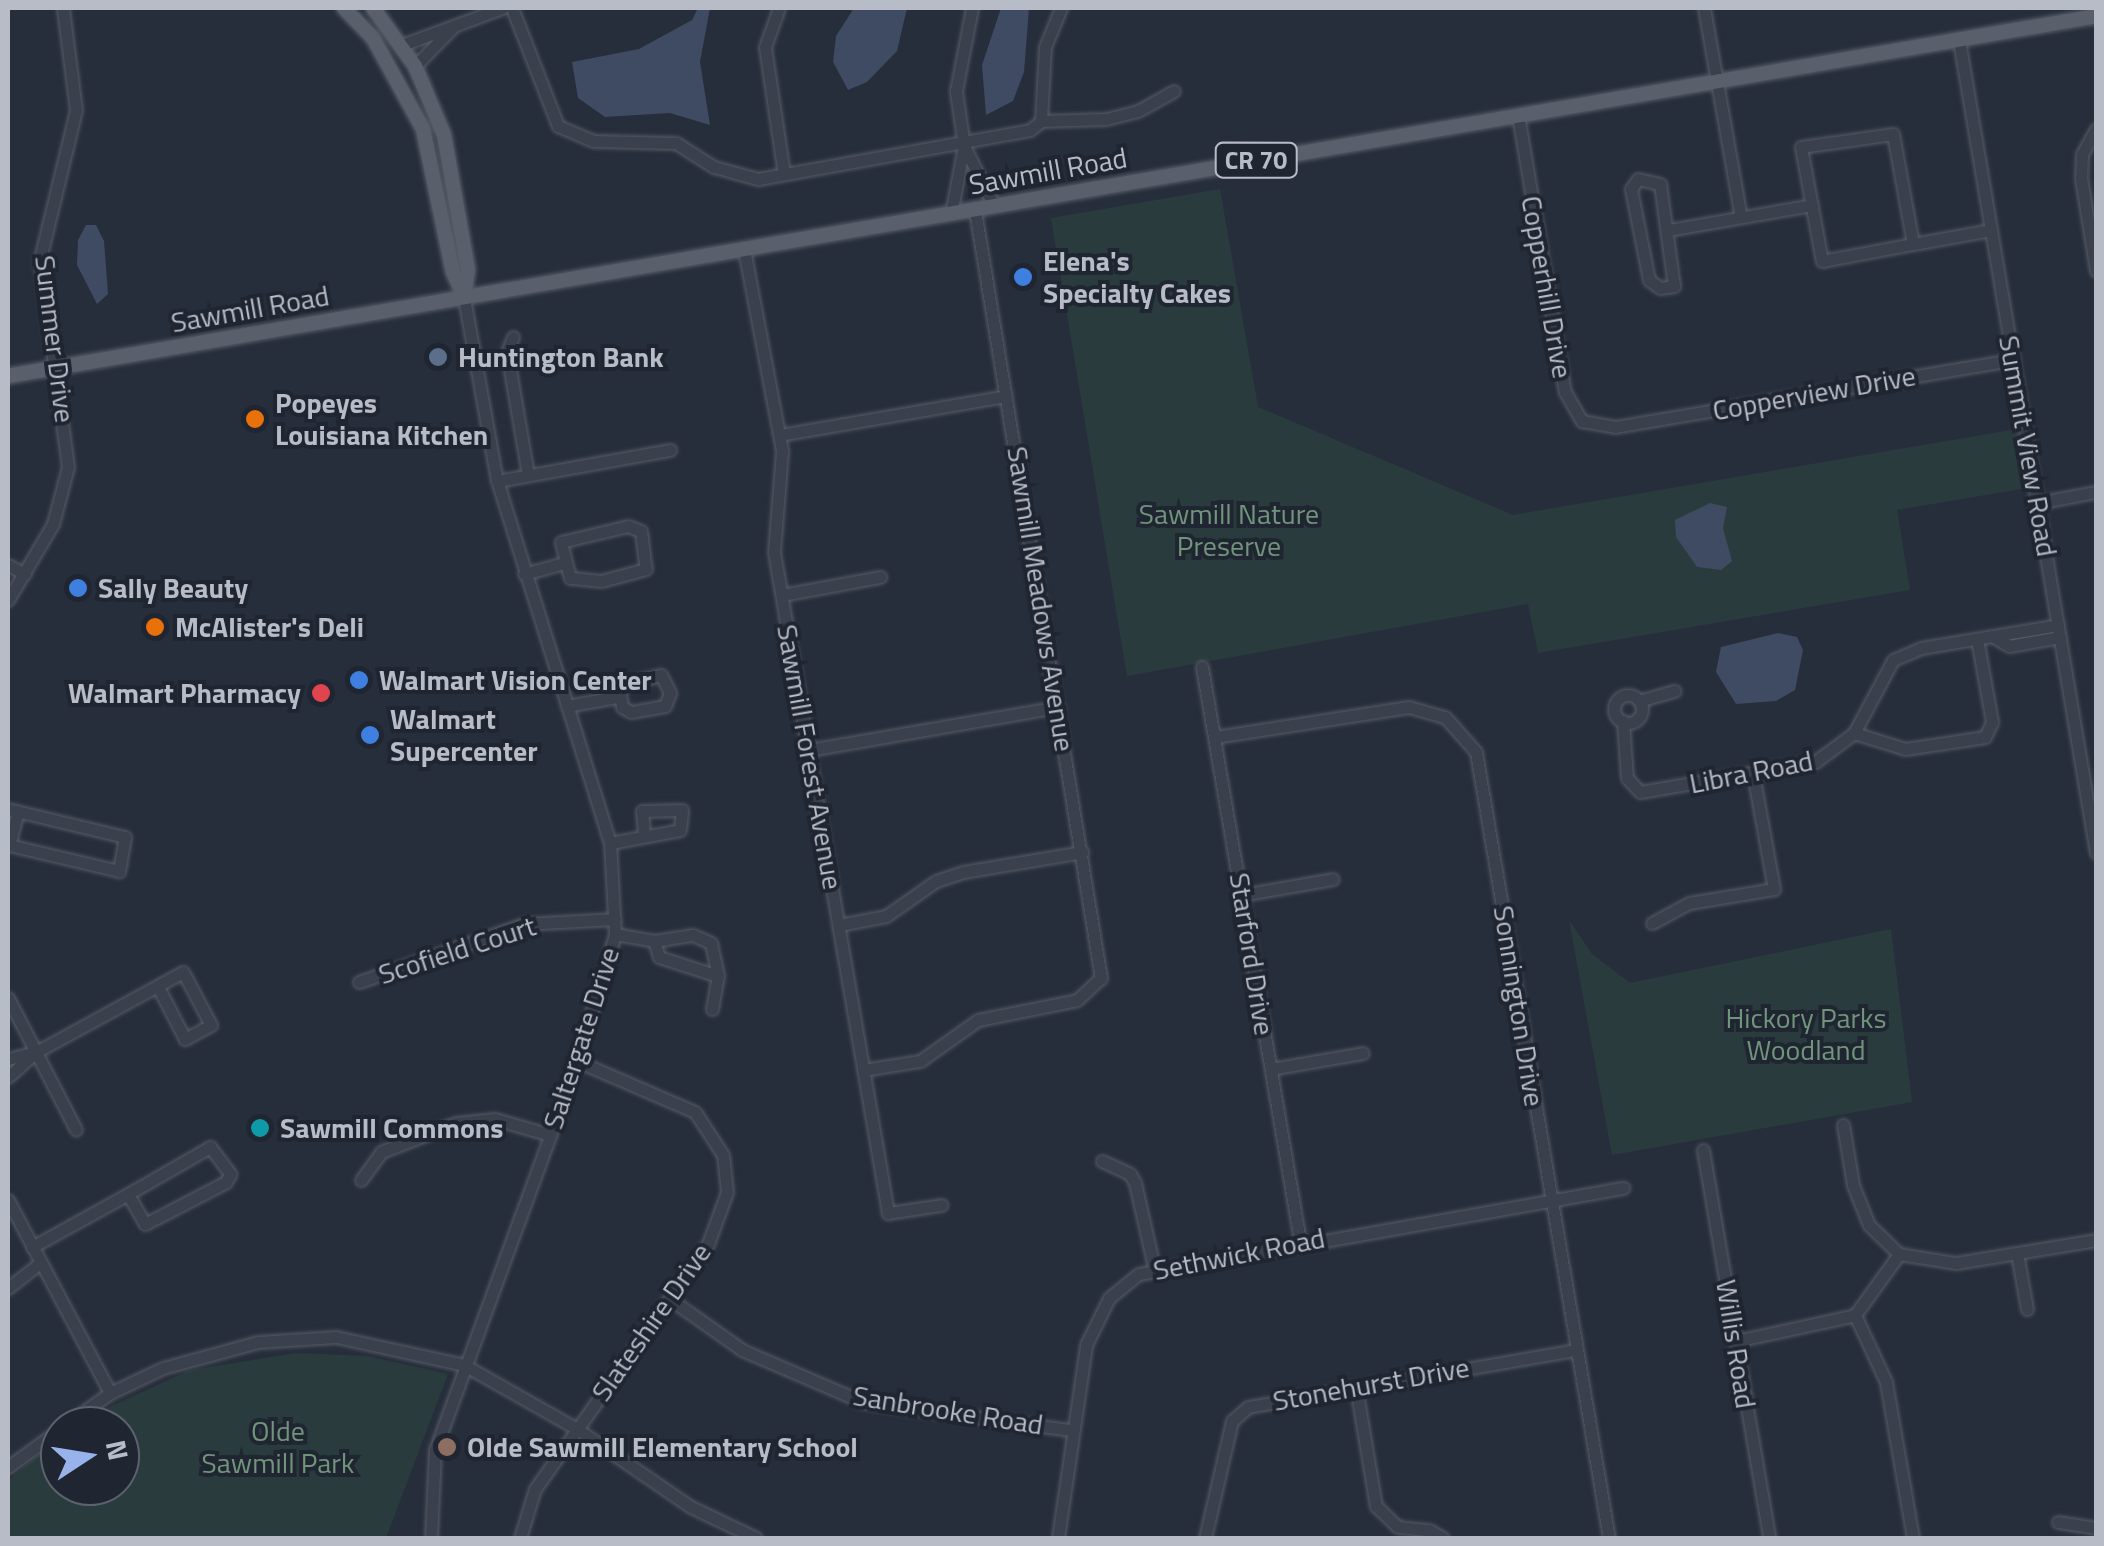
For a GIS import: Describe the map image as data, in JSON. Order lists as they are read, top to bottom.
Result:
{
  "streets": {
    "main road": ["CR 70", "Sawmill Road"],
    "street": [
      "Copperhill Drive",
      "Summer Drive",
      "Copperview Drive",
      "Summit View Road",
      "Sawmill Meadows Avenue",
      "Sawmill Forest Avenue",
      "Libra Road",
      "Scofield Court",
      "Starford Drive",
      "Sonnington Drive",
      "Saltergate Drive",
      "Sethwick Road",
      "Slateshire Drive",
      "Willis Road",
      "Stonehurst Drive",
      "Sanbrooke Road"
    ]
  },
  "crossings": [
    ["Sawmill Road", "Copperhill Drive"],
    ["Sawmill Road", "Summer Drive"],
    ["Sawmill Road", "Summit View Road"],
    ["Sawmill Road", "Sawmill Meadows Avenue"],
    ["Sawmill Road", "Sawmill Forest Avenue"],
    ["Sawmill Road", "Saltergate Drive"],
    ["Copperhill Drive", "Copperview Drive"],
    ["Copperview Drive", "Summit View Road"],
    ["Summit View Road", "Libra Road"],
    ["Sawmill Meadows Avenue", "Sawmill Forest Avenue"],
    ["Scofield Court", "Saltergate Drive"],
    ["Starford Drive", "Sonnington Drive"],
    ["Starford Drive", "Sethwick Road"],
    ["Sonnington Drive", "Sethwick Road"],
    ["Sonnington Drive", "Stonehurst Drive"],
    ["Saltergate Drive", "Slateshire Drive"],
    ["Sethwick Road", "Sanbrooke Road"],
    ["Slateshire Drive", "Sanbrooke Road"]
  ],
  "parks": ["Sawmill Nature Preserve", "Hickory Parks Woodland", "Olde Sawmill Park"],
  "places": [
    "Elena's Specialty Cakes",
    "Huntington Bank",
    "Popeyes Louisiana Kitchen",
    "Sally Beauty",
    "McAlister's Deli",
    "Walmart Vision Center",
    "Walmart Pharmacy",
    "Walmart Supercenter",
    "Sawmill Commons",
    "Olde Sawmill Elementary School"
  ],
  "north": "right"
}
